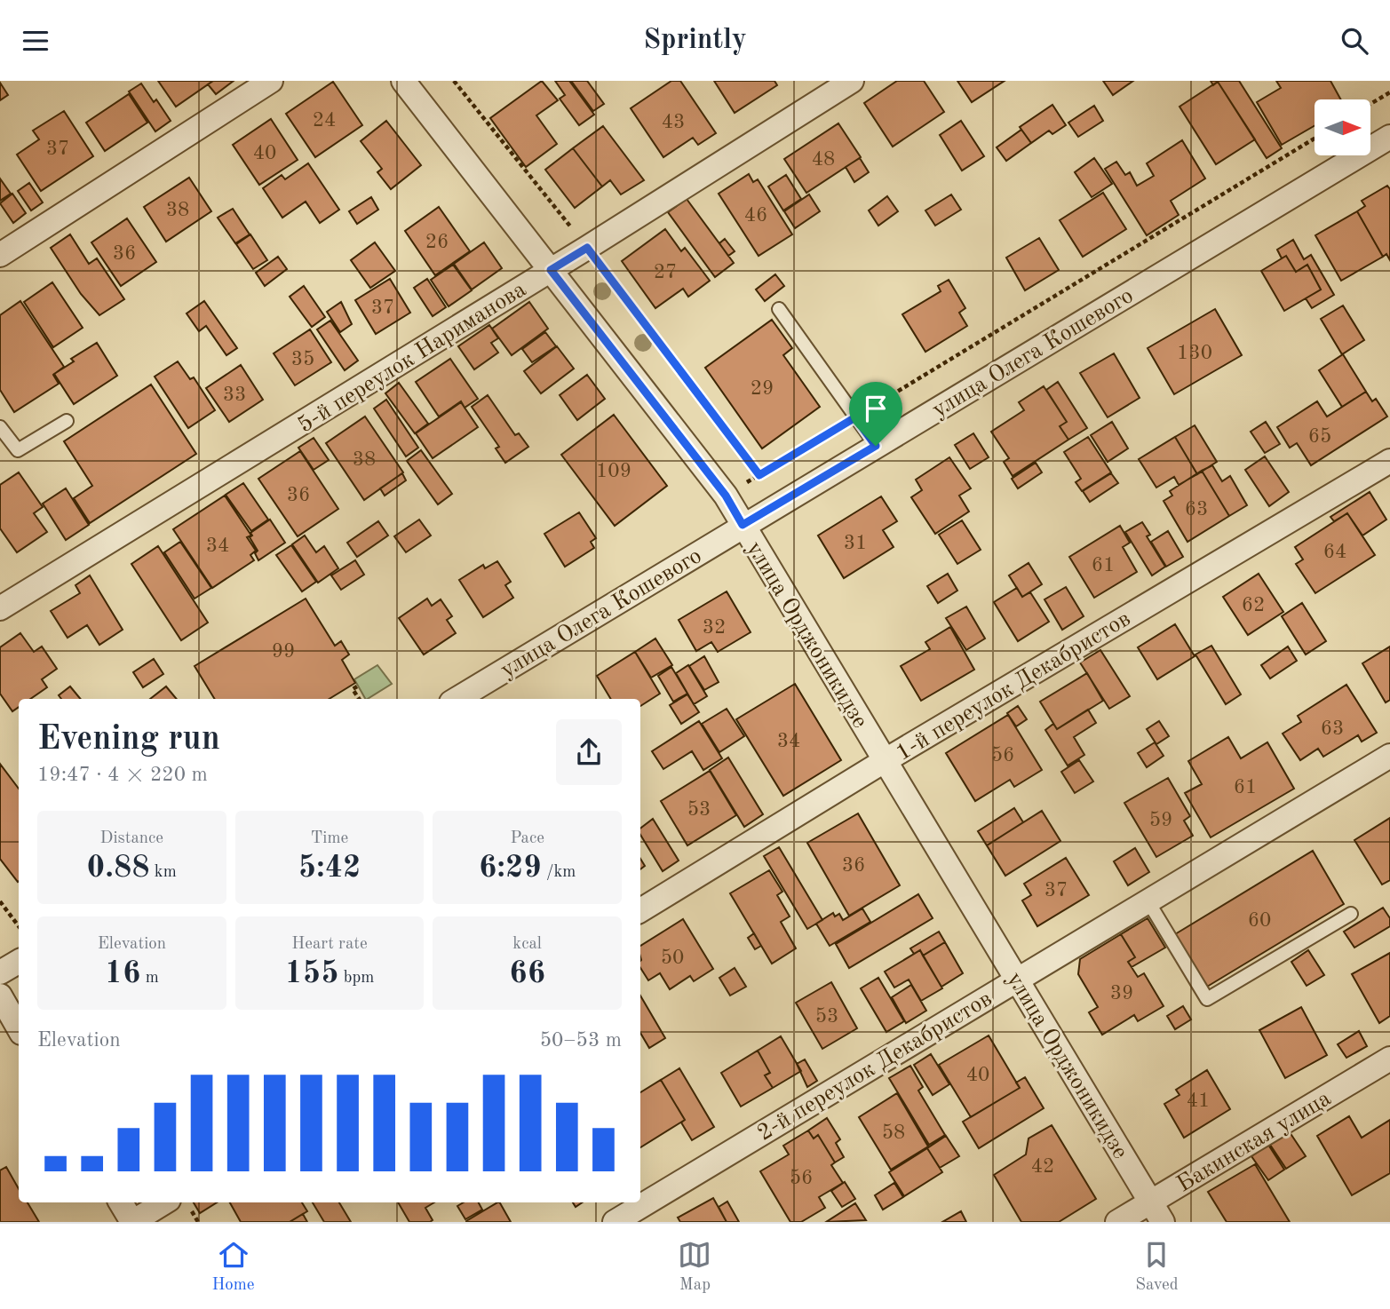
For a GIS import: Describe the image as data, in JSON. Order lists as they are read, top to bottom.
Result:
{
  "streets": {
    "street": [
      "улица Олега Кошевого",
      "5-й переулок Нариманова",
      "улица Орджоникидзе",
      "1-й переулок Декабристов",
      "2-й переулок Декабристов",
      "Бакинская улица"
    ]
  },
  "crossings": [
    ["улица Олега Кошевого", "улица Орджоникидзе"],
    ["5-й переулок Нариманова", "улица Орджоникидзе"],
    ["улица Орджоникидзе", "1-й переулок Декабристов"],
    ["улица Орджоникидзе", "2-й переулок Декабристов"],
    ["улица Орджоникидзе", "Бакинская улица"]
  ],
  "house_numbers": [
    "24",
    "43",
    "37",
    "40",
    "48",
    "38",
    "46",
    "26",
    "36",
    "27",
    "37",
    "130",
    "35",
    "29",
    "33",
    "65",
    "38",
    "109",
    "36",
    "63",
    "31",
    "34",
    "64",
    "61",
    "62",
    "32",
    "99",
    "63",
    "34",
    "56",
    "61",
    "53",
    "59",
    "36",
    "37",
    "60",
    "50",
    "39",
    "53",
    "40",
    "41",
    "58",
    "42",
    "56"
  ],
  "north": "right",
  "page": {
    "header": "Sprintly",
    "heading": ["Evening run", "19:47 · 4 × 220 m"],
    "stats": [
      ["Distance", "0.88 km"],
      ["Time", "5:42"],
      ["Pace", "6:29 /km"],
      ["Elevation", "16 m"],
      ["Heart rate", "155 bpm"],
      ["kcal", "66"]
    ],
    "chart": ["Elevation", "50–53 m"],
    "tabs": ["Home", "Map", "Saved"]
  }
}
